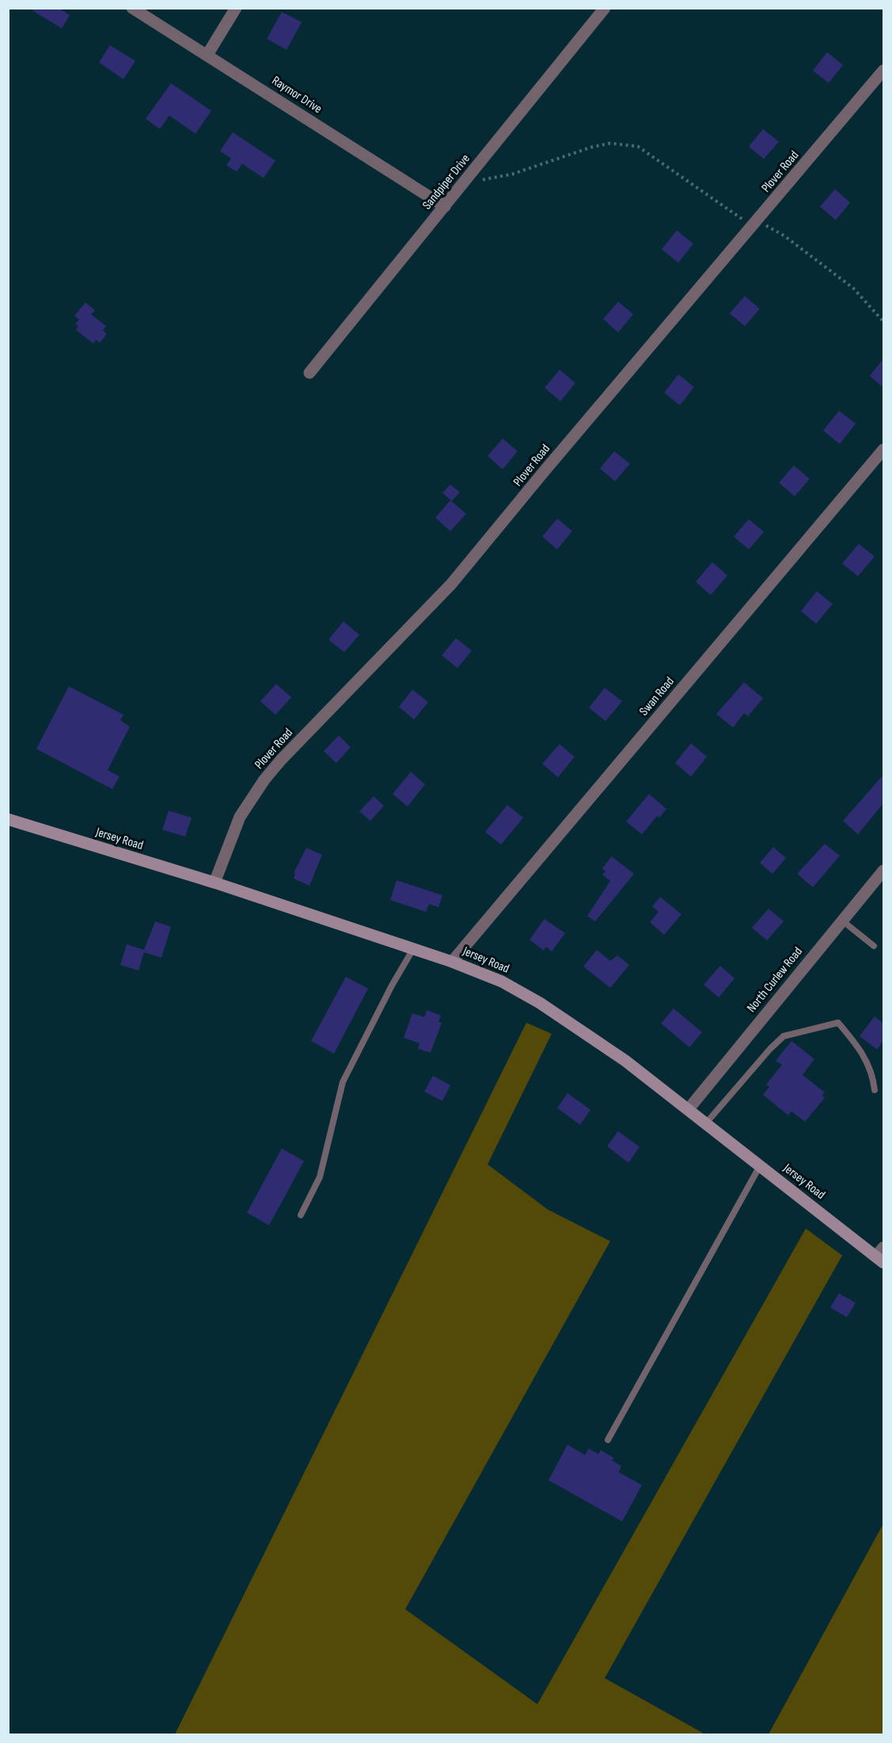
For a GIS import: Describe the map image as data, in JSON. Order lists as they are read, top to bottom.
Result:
{
  "streets": {
    "street": [
      "Raymor Drive",
      "Plover Road",
      "Sandpiper Drive",
      "Swan Road",
      "Jersey Road",
      "North Curlew Road"
    ]
  },
  "crossings": [
    ["Raymor Drive", "Sandpiper Drive"],
    ["Plover Road", "Jersey Road"],
    ["Swan Road", "Jersey Road"],
    ["Jersey Road", "North Curlew Road"]
  ]
}
